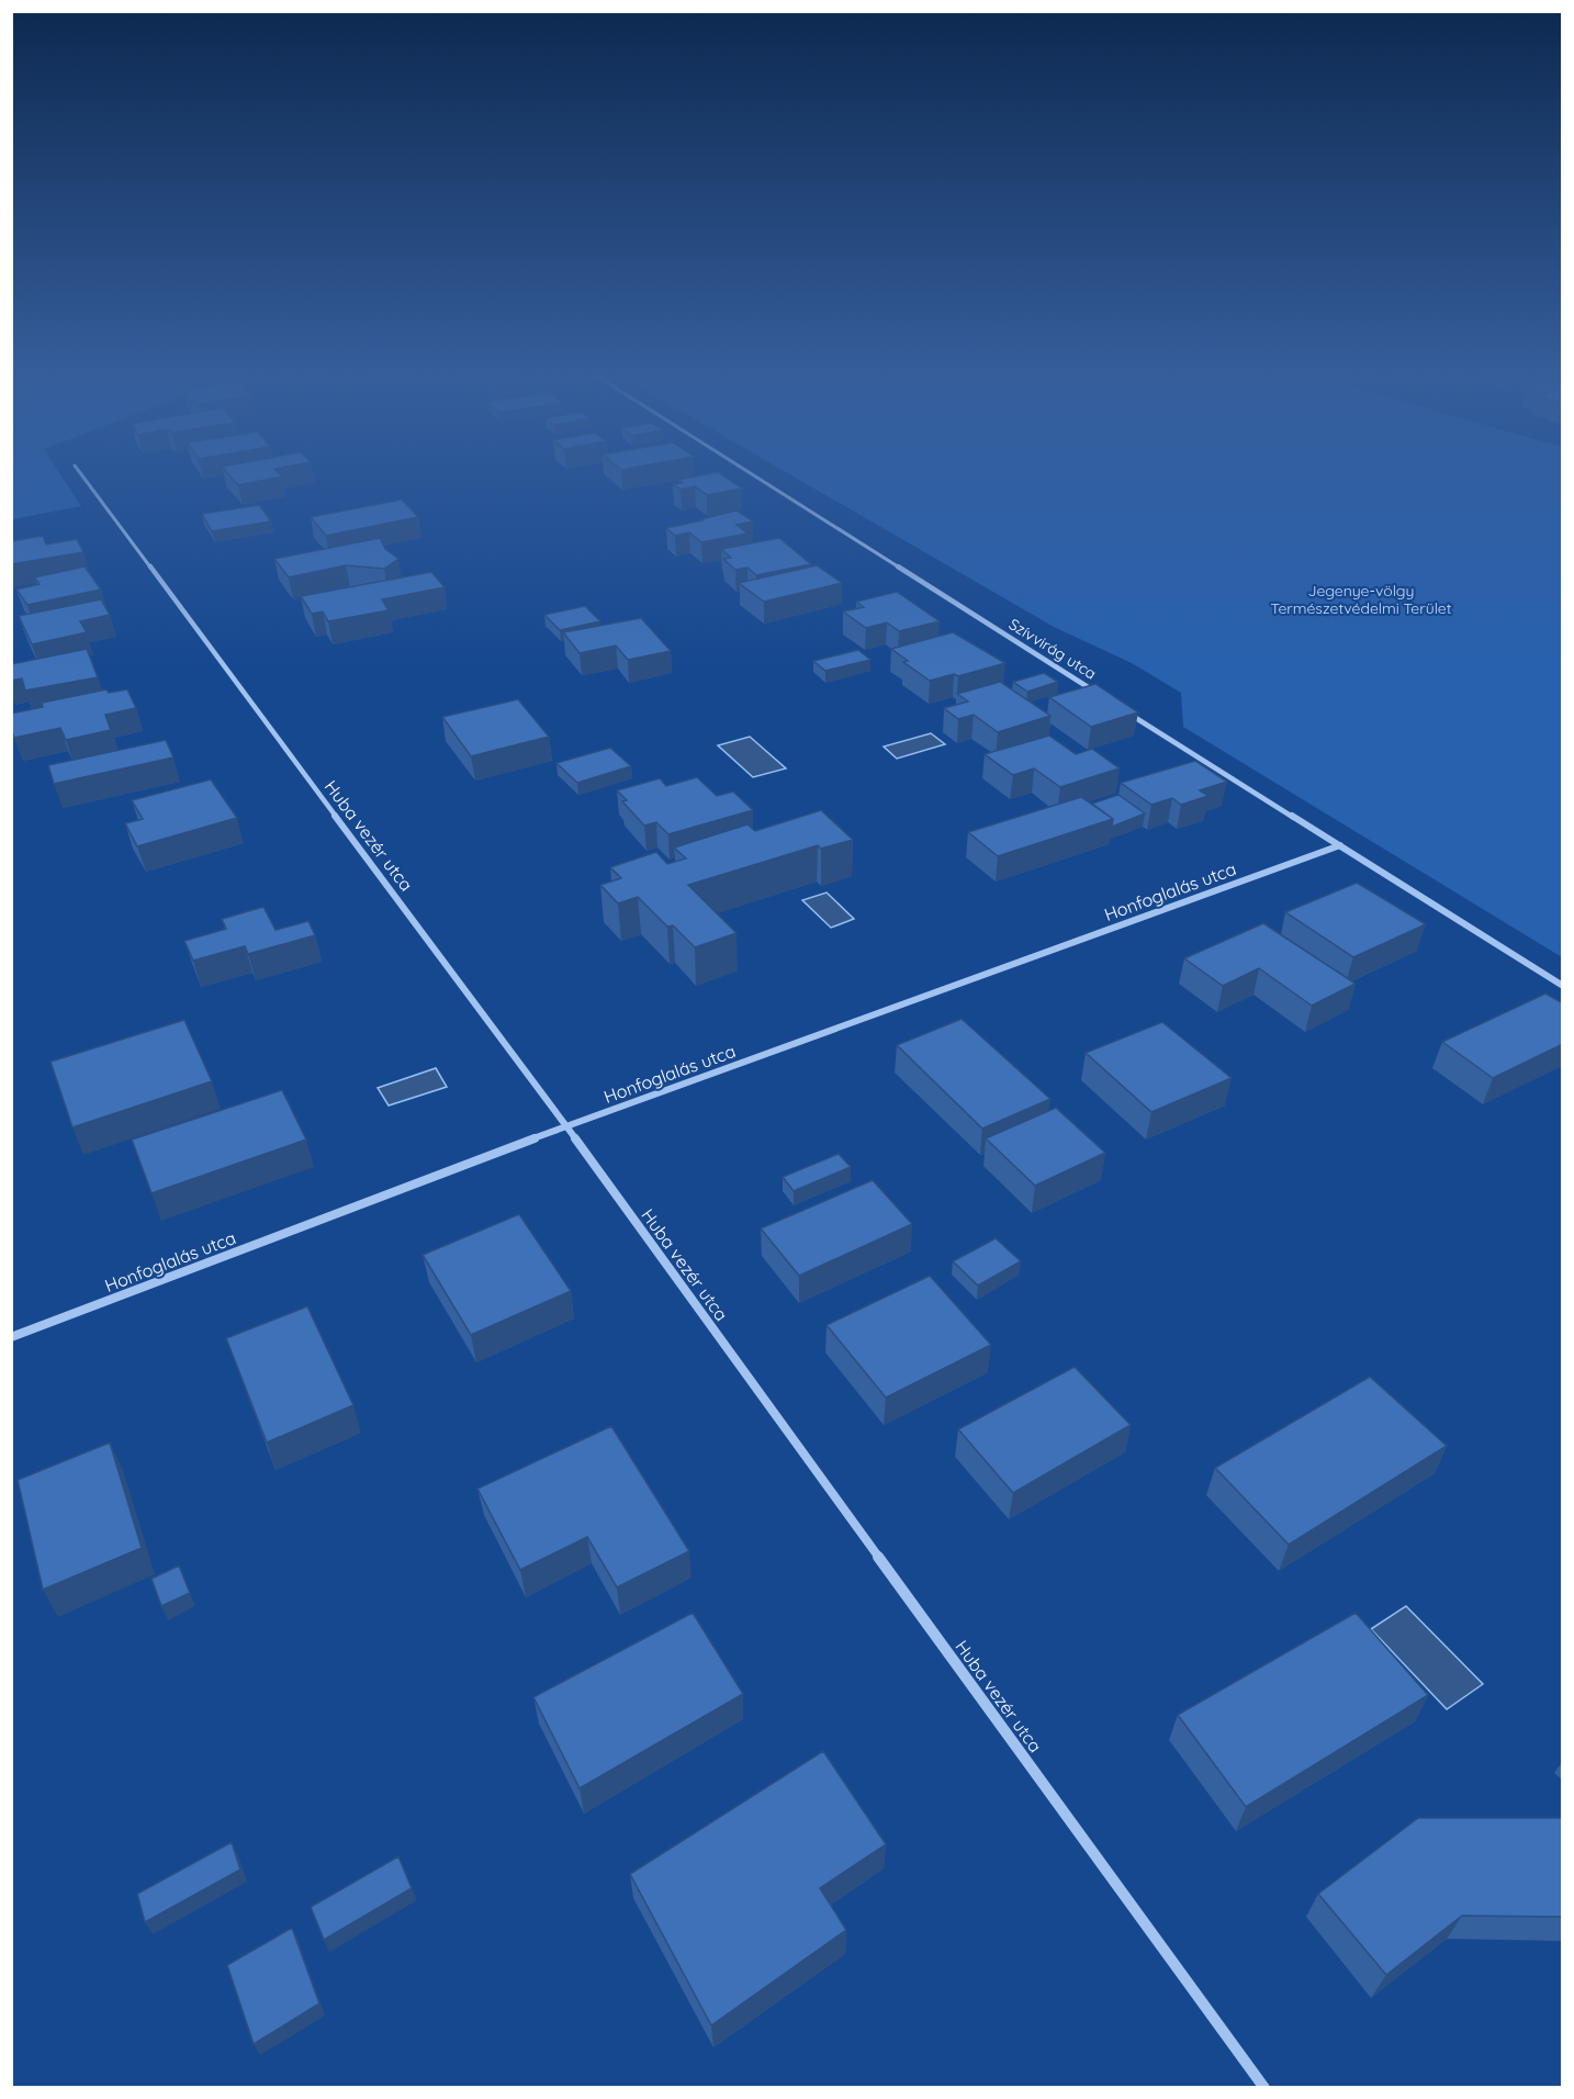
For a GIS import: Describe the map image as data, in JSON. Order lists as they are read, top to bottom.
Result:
{
  "streets": {
    "street": ["Szívvirág utca", "Huba vezér utca", "Honfoglalás utca"]
  },
  "crossings": [
    ["Huba vezér utca", "Honfoglalás utca"]
  ],
  "parks": ["Jegenye-völgy Természetvédelmi Terület"]
}
